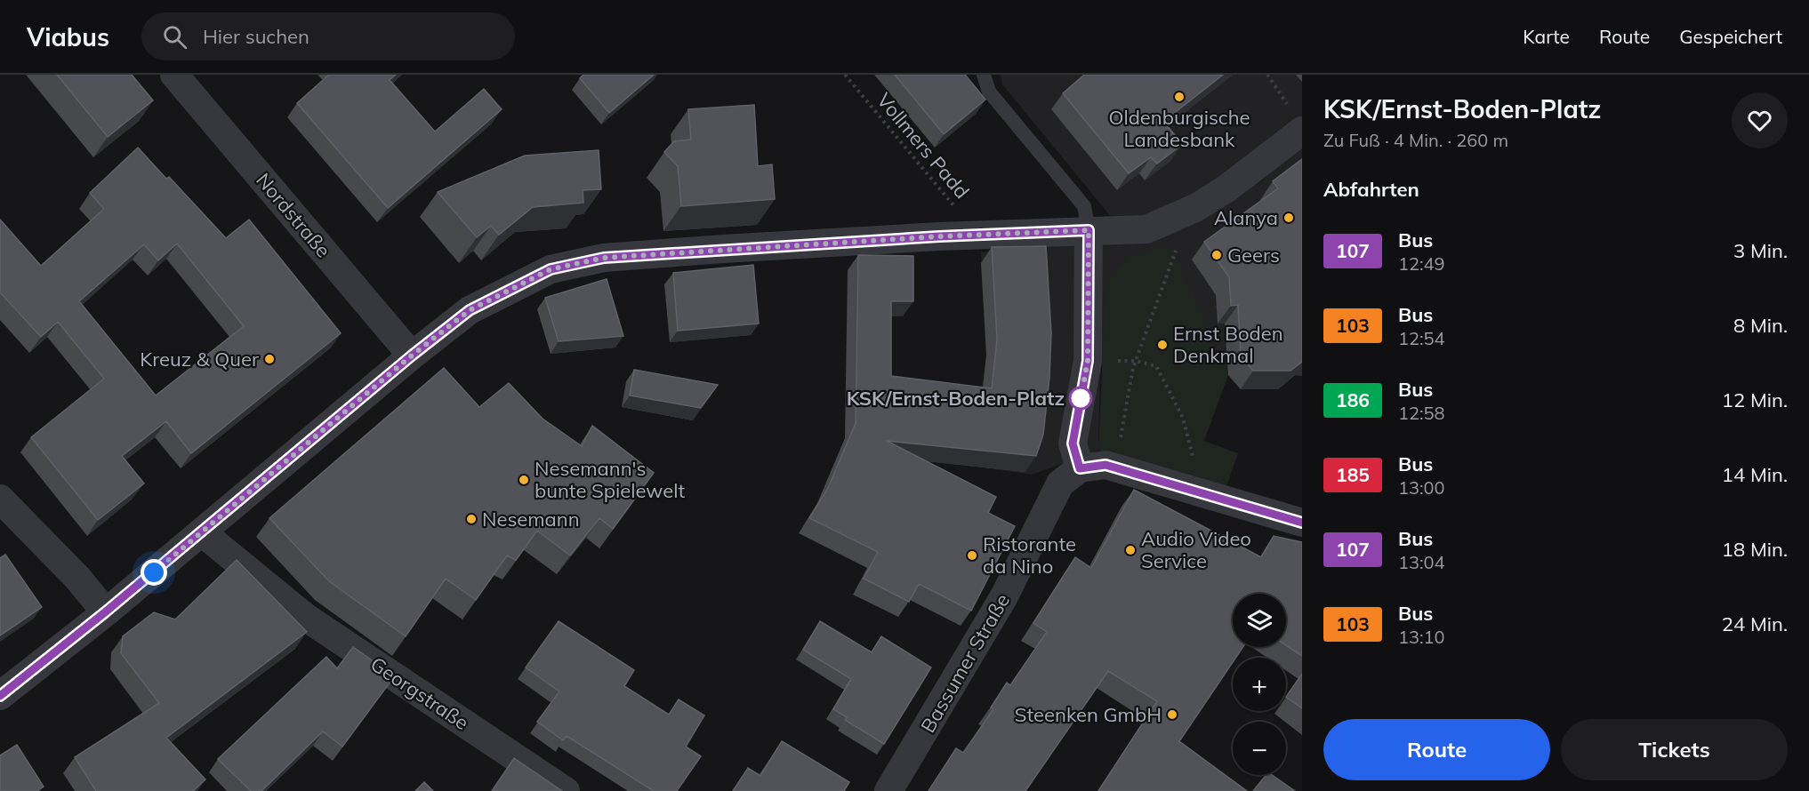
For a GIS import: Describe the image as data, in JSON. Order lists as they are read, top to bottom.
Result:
{
  "streets": {
    "street": ["Nordstraße", "Bassumer Straße", "Georgstraße"],
    "path": ["Vollmers Padd"]
  },
  "places": [
    "Oldenburgische Landesbank",
    "Alanya",
    "Geers",
    "Ernst Boden Denkmal",
    "Kreuz & Quer",
    "KSK/Ernst-Boden-Platz",
    "Nesemann's bunte Spielewelt",
    "Nesemann",
    "Audio Video Service",
    "Ristorante da Nino",
    "Steenken GmbH"
  ],
  "lines": ["bus line 107"],
  "page": {
    "header": "Viabus",
    "search": "Hier suchen",
    "nav": ["Karte", "Route", "Gespeichert"],
    "heading": [
      ["KSK/Ernst-Boden-Platz", "Zu Fuß · 4 Min. · 260 m"],
      "Abfahrten"
    ],
    "list": [
      {
        "mark": "107",
        "name": "Bus",
        "note": "12:49",
        "value": "3 Min."
      },
      {
        "mark": "103",
        "name": "Bus",
        "note": "12:54",
        "value": "8 Min."
      },
      {
        "mark": "186",
        "name": "Bus",
        "note": "12:58",
        "value": "12 Min."
      },
      {
        "mark": "185",
        "name": "Bus",
        "note": "13:00",
        "value": "14 Min."
      },
      {
        "mark": "107",
        "name": "Bus",
        "note": "13:04",
        "value": "18 Min."
      },
      {
        "mark": "103",
        "name": "Bus",
        "note": "13:10",
        "value": "24 Min."
      }
    ],
    "map_buttons": ["+", "−"],
    "buttons": ["Route", "Tickets"]
  }
}
